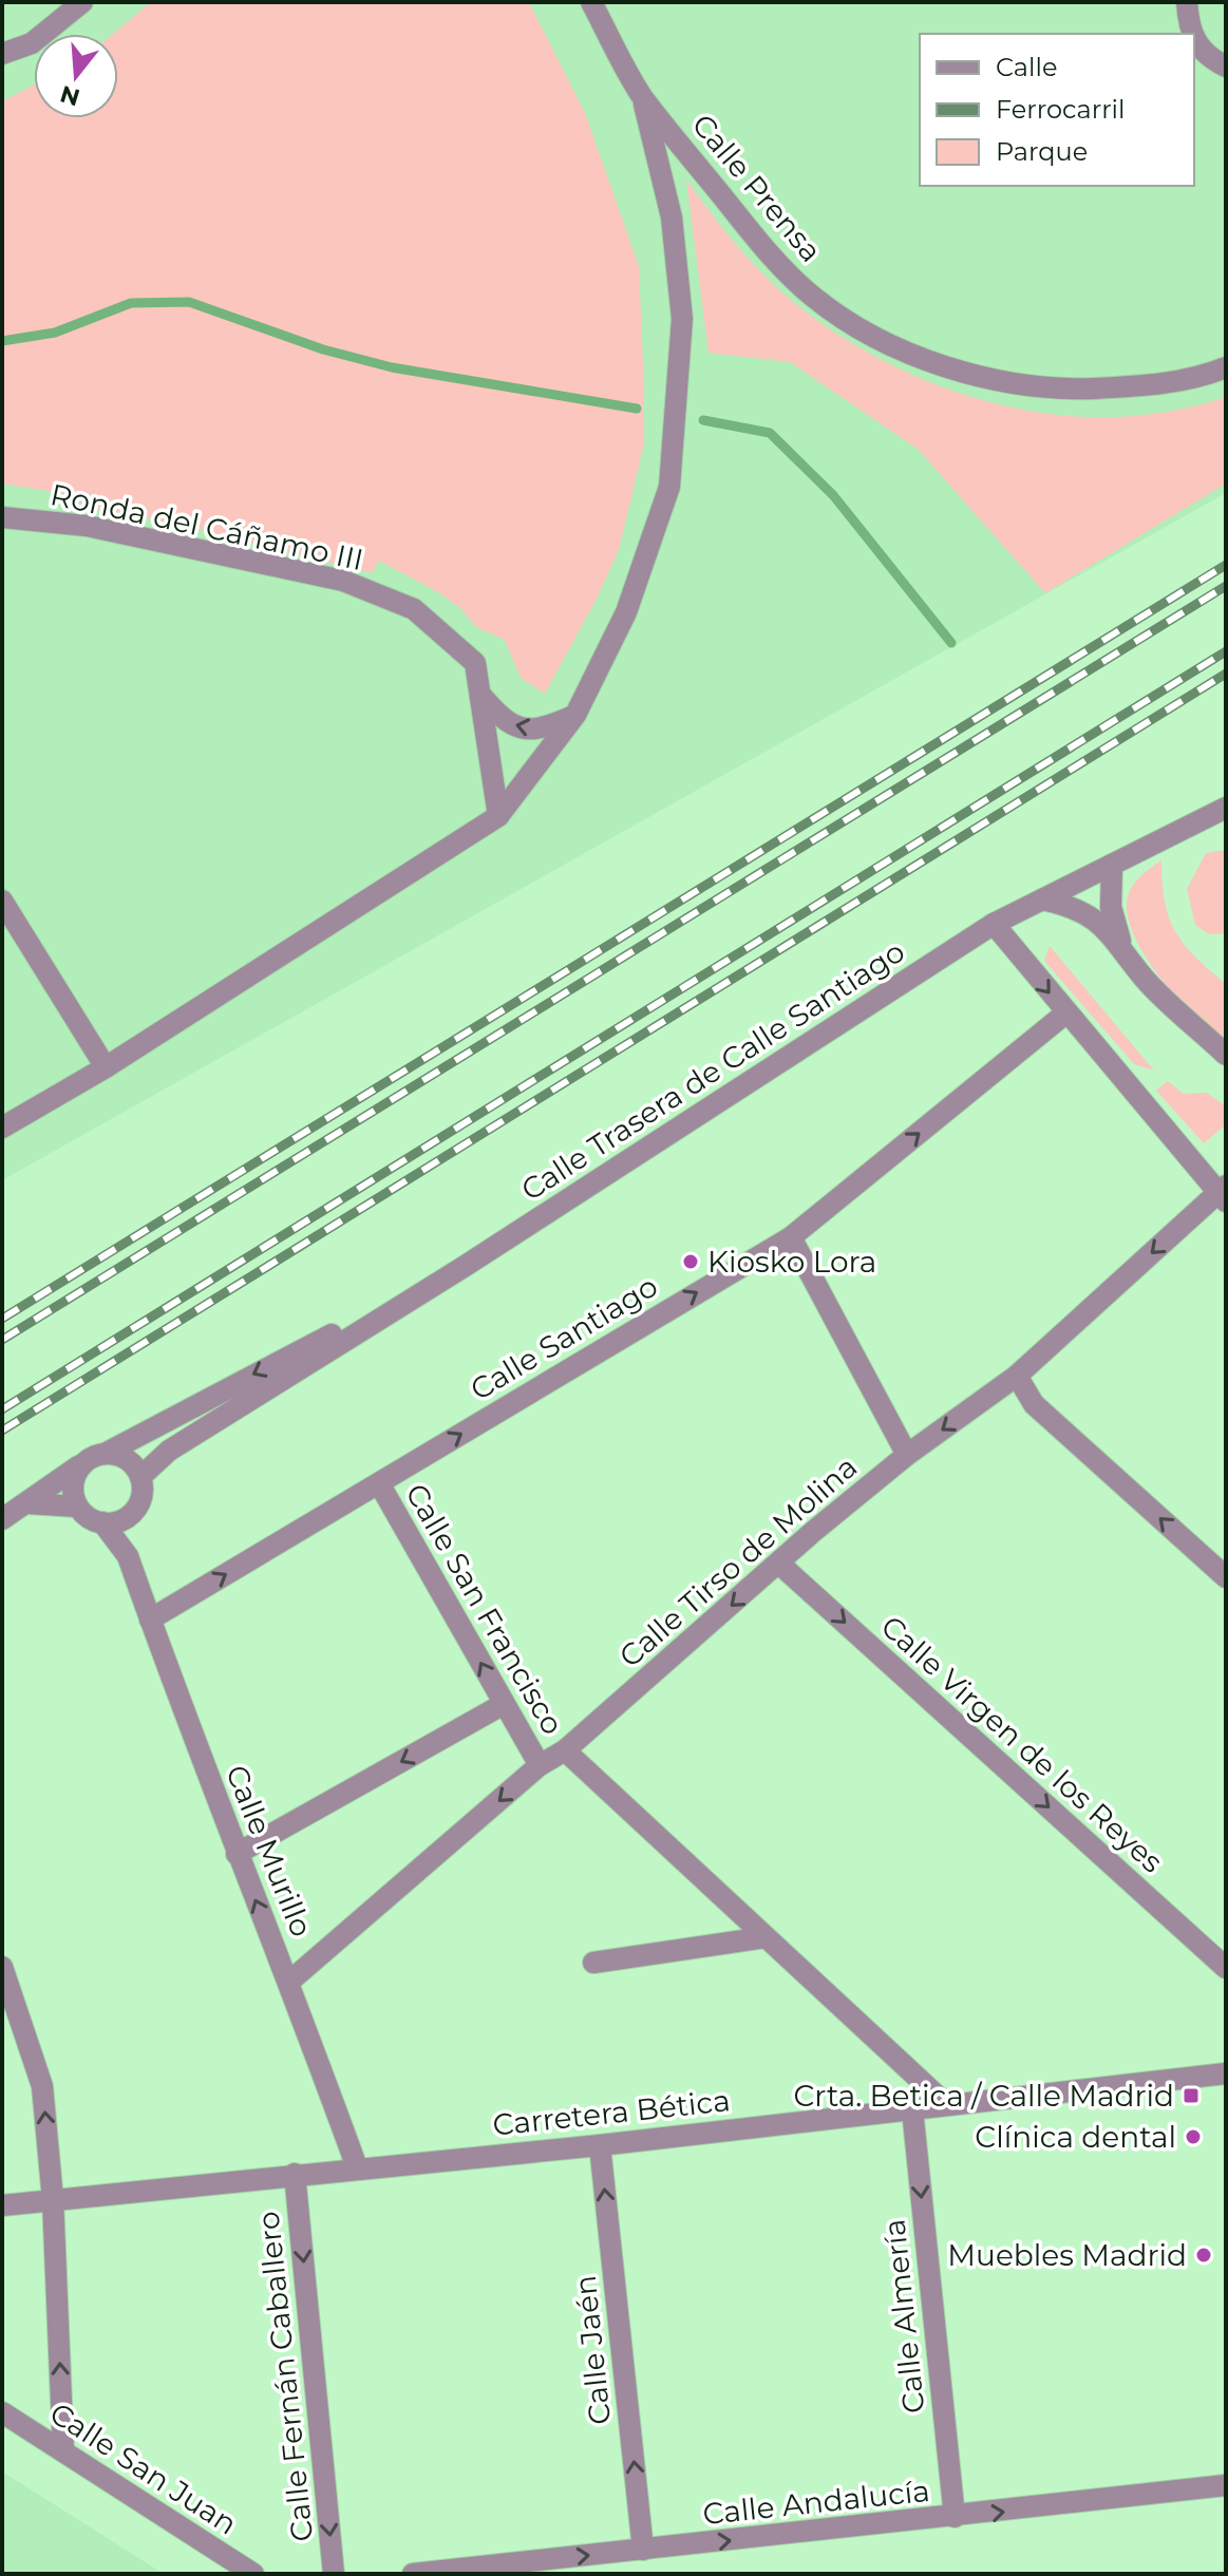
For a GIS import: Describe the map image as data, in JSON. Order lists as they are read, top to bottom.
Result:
{
  "streets": {
    "street": [
      "Calle Prensa",
      "Ronda del Cáñamo III",
      "Calle Trasera de Calle Santiago",
      "Calle Santiago",
      "Calle Tirso de Molina",
      "Calle San Francisco",
      "Calle Virgen de los Reyes",
      "Calle Murillo",
      "Carretera Bética",
      "Calle Almería",
      "Calle Jaén",
      "Calle Fernán Caballero",
      "Calle San Juan",
      "Calle Andalucía"
    ]
  },
  "crossings": [
    ["Calle Trasera de Calle Santiago", "Calle Murillo"],
    ["Calle Santiago", "Calle San Francisco"],
    ["Calle Santiago", "Calle Murillo"],
    ["Calle Tirso de Molina", "Calle San Francisco"],
    ["Calle Tirso de Molina", "Calle Virgen de los Reyes"],
    ["Calle Tirso de Molina", "Calle Murillo"],
    ["Calle Murillo", "Carretera Bética"],
    ["Carretera Bética", "Calle Almería"],
    ["Carretera Bética", "Calle Jaén"],
    ["Carretera Bética", "Calle Fernán Caballero"],
    ["Calle Almería", "Calle Andalucía"],
    ["Calle Jaén", "Calle Andalucía"]
  ],
  "one_way": [
    "Calle Santiago",
    "Calle Tirso de Molina",
    "Calle San Francisco",
    "Calle Virgen de los Reyes",
    "Calle Almería",
    "Calle Jaén",
    "Calle Fernán Caballero",
    "Calle Andalucía"
  ],
  "places": {
    "other": ["Kiosko Lora", "Clínica dental", "Muebles Madrid"],
    "transit": ["Crta. Betica / Calle Madrid"]
  },
  "legend": ["Calle", "Ferrocarril", "Parque"],
  "north": "bottom"
}
